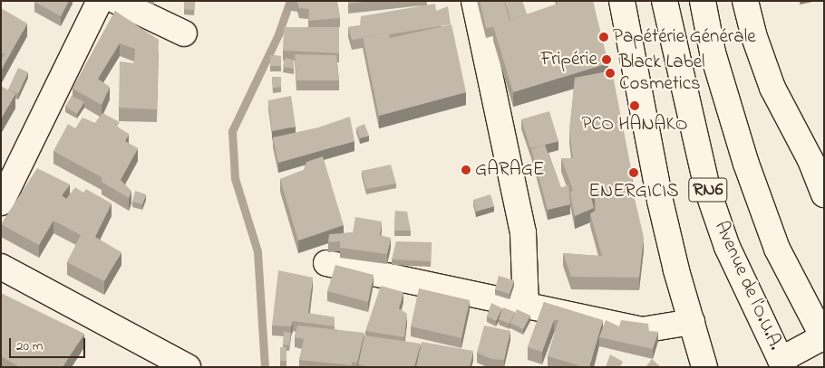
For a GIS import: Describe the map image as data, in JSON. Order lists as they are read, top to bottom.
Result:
{
  "streets": {
    "main road": ["RN6", "Avenue de l'O.U.A."]
  },
  "places": [
    "Papétérie Générale",
    "Fripérie",
    "Black Label Cosmetics",
    "PCO HANAKO",
    "GARAGE",
    "ENERGICIS"
  ],
  "scale_bar": "20 m"
}
